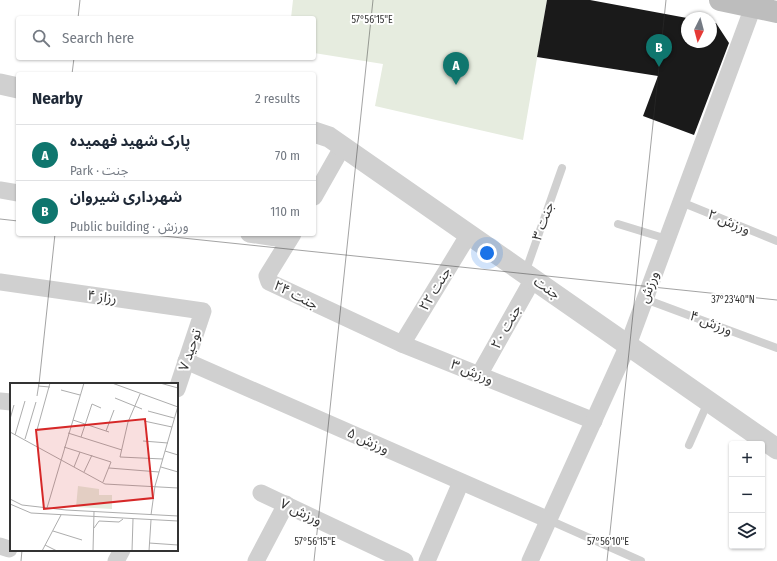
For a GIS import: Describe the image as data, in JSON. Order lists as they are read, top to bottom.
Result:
{
  "streets": {
    "street": [
      "ورزش",
      "جنت",
      "جنت ۲۲",
      "جنت ۲۴",
      "رزاز ۴",
      "جنت ۲۰",
      "توحید ۷",
      "ورزش ۳",
      "ورزش ۵",
      "ورزش ۷"
    ],
    "lane": ["جنت ۳", "ورزش ۲", "ورزش ۴"]
  },
  "crossings": [
    ["جنت ۳", "جنت"],
    ["جنت ۳", "جنت ۲۰"],
    ["ورزش ۲", "ورزش"],
    ["ورزش", "جنت"],
    ["ورزش", "ورزش ۴"],
    ["ورزش", "ورزش ۳"],
    ["ورزش", "ورزش ۵"],
    ["جنت", "جنت ۲۲"],
    ["جنت", "جنت ۲۰"],
    ["جنت ۲۲", "ورزش ۳"],
    ["جنت ۲۴", "ورزش ۳"],
    ["رزاز ۴", "توحید ۷"],
    ["جنت ۲۰", "ورزش ۳"],
    ["توحید ۷", "ورزش ۵"]
  ],
  "north": "bottom",
  "page": {
    "search": "Search here",
    "pins": ["B", "A"],
    "heading": ["Nearby", "2 results"],
    "list": [
      {
        "mark": "A",
        "name": "پارک شهید فهمیده",
        "note": "Park · جنت",
        "value": "70 m"
      },
      {
        "mark": "B",
        "name": "شهرداری شیروان",
        "note": "Public building · ورزش",
        "value": "110 m"
      }
    ],
    "map_buttons": ["+", "−"]
  },
  "coordinates": ["57°56'15\"E", "37°23'40\"N", "57°56'10\"E"]
}
